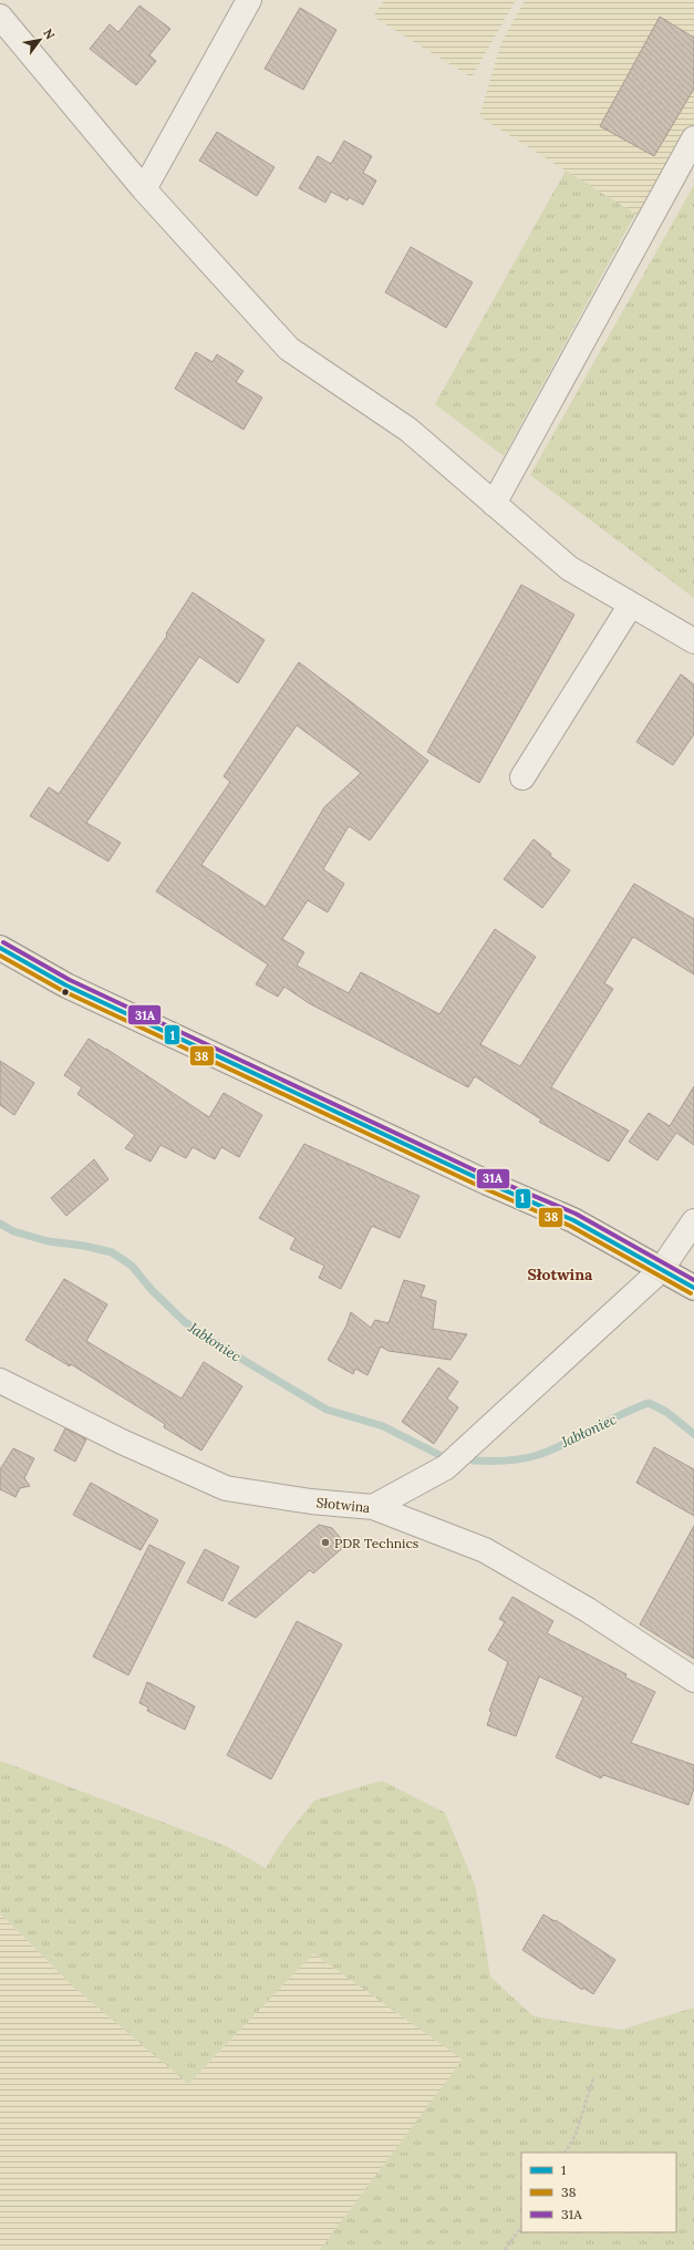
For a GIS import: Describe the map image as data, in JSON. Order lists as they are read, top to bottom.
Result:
{
  "streets": {
    "street": ["Słotwina"]
  },
  "districts": ["Słotwina"],
  "water": ["Jabłoniec"],
  "places": ["PDR Technics"],
  "lines": ["transit line 31A", "transit line 1", "transit line 38"],
  "legend": ["1", "38", "31A"],
  "north": "top right"
}
